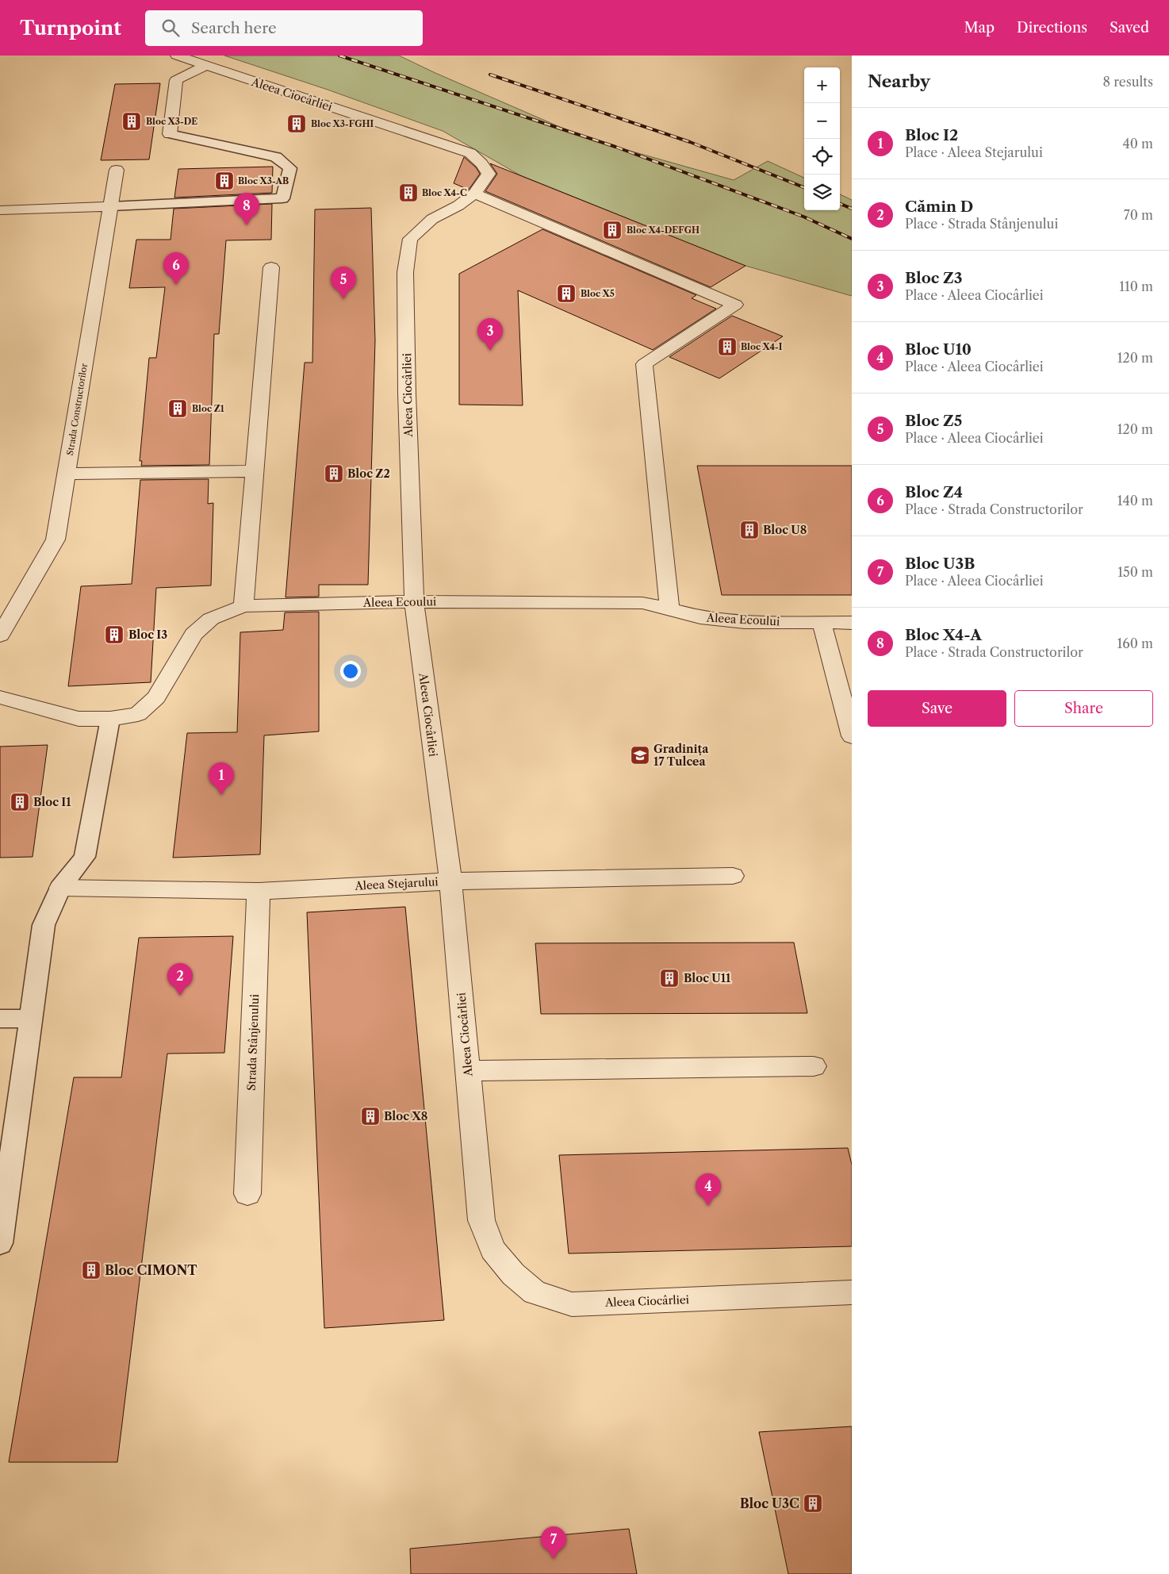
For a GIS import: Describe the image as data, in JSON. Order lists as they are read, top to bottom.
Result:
{
  "streets": {
    "street": [
      "Aleea Ciocârliei",
      "Strada Constructorilor",
      "Aleea Ecoului",
      "Aleea Stejarului",
      "Strada Stânjenului"
    ]
  },
  "crossings": [
    ["Aleea Ciocârliei", "Aleea Ecoului"],
    ["Aleea Ciocârliei", "Aleea Stejarului"],
    ["Aleea Stejarului", "Strada Stânjenului"]
  ],
  "places": {
    "building": [
      "Bloc X3-DE",
      "Bloc X3-FGHI",
      "Bloc X3-AB",
      "Bloc X4-C",
      "Bloc X4-DEFGH",
      "Bloc X5",
      "Bloc X4-I",
      "Bloc Z1",
      "Bloc Z2",
      "Bloc U8",
      "Bloc I3",
      "Bloc I1",
      "Bloc U11",
      "Bloc X8",
      "Bloc CIMONT",
      "Bloc U3C"
    ],
    "school or university": ["Gradinița 17 Tulcea"]
  },
  "page": {
    "header": "Turnpoint",
    "search": "Search here",
    "nav": ["Map", "Directions", "Saved"],
    "heading": ["Nearby", "8 results"],
    "map_buttons": ["+", "−"],
    "list": [
      {
        "mark": "1",
        "name": "Bloc I2",
        "note": "Place · Aleea Stejarului",
        "value": "40 m"
      },
      {
        "mark": "2",
        "name": "Cămin D",
        "note": "Place · Strada Stânjenului",
        "value": "70 m"
      },
      {
        "mark": "3",
        "name": "Bloc Z3",
        "note": "Place · Aleea Ciocârliei",
        "value": "110 m"
      },
      {
        "mark": "4",
        "name": "Bloc U10",
        "note": "Place · Aleea Ciocârliei",
        "value": "120 m"
      },
      {
        "mark": "5",
        "name": "Bloc Z5",
        "note": "Place · Aleea Ciocârliei",
        "value": "120 m"
      },
      {
        "mark": "6",
        "name": "Bloc Z4",
        "note": "Place · Strada Constructorilor",
        "value": "140 m"
      },
      {
        "mark": "7",
        "name": "Bloc U3B",
        "note": "Place · Aleea Ciocârliei",
        "value": "150 m"
      },
      {
        "mark": "8",
        "name": "Bloc X4-A",
        "note": "Place · Strada Constructorilor",
        "value": "160 m"
      }
    ],
    "pins": [
      "8",
      "6",
      "5",
      "3",
      "1",
      "2",
      "4",
      "7"
    ],
    "buttons": ["Save", "Share"]
  }
}
